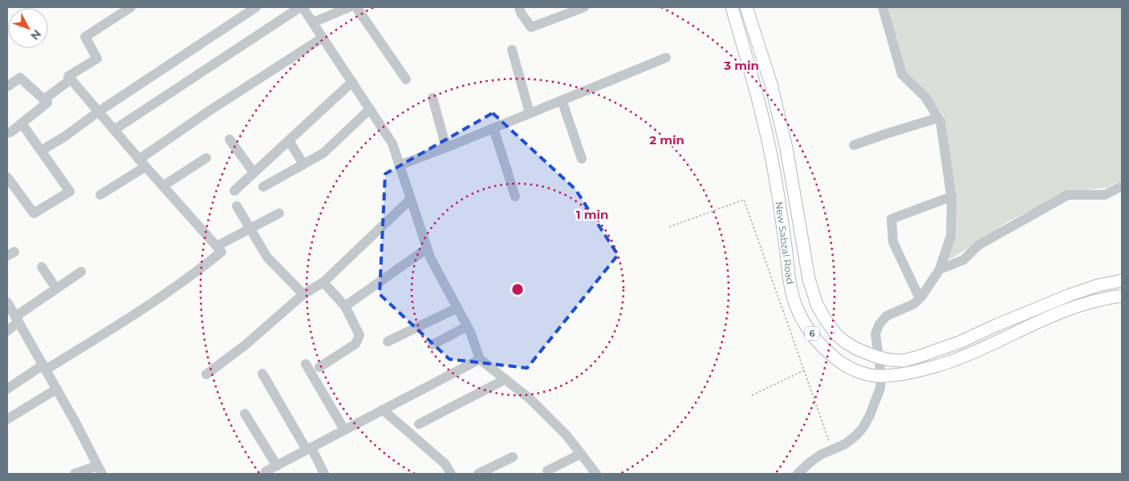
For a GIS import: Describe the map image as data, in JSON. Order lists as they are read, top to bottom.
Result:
{
  "streets": {
    "main road": ["New Sabzal Road", "6"]
  },
  "north": "bottom right",
  "rings": ["3 min", "2 min", "1 min"]
}
